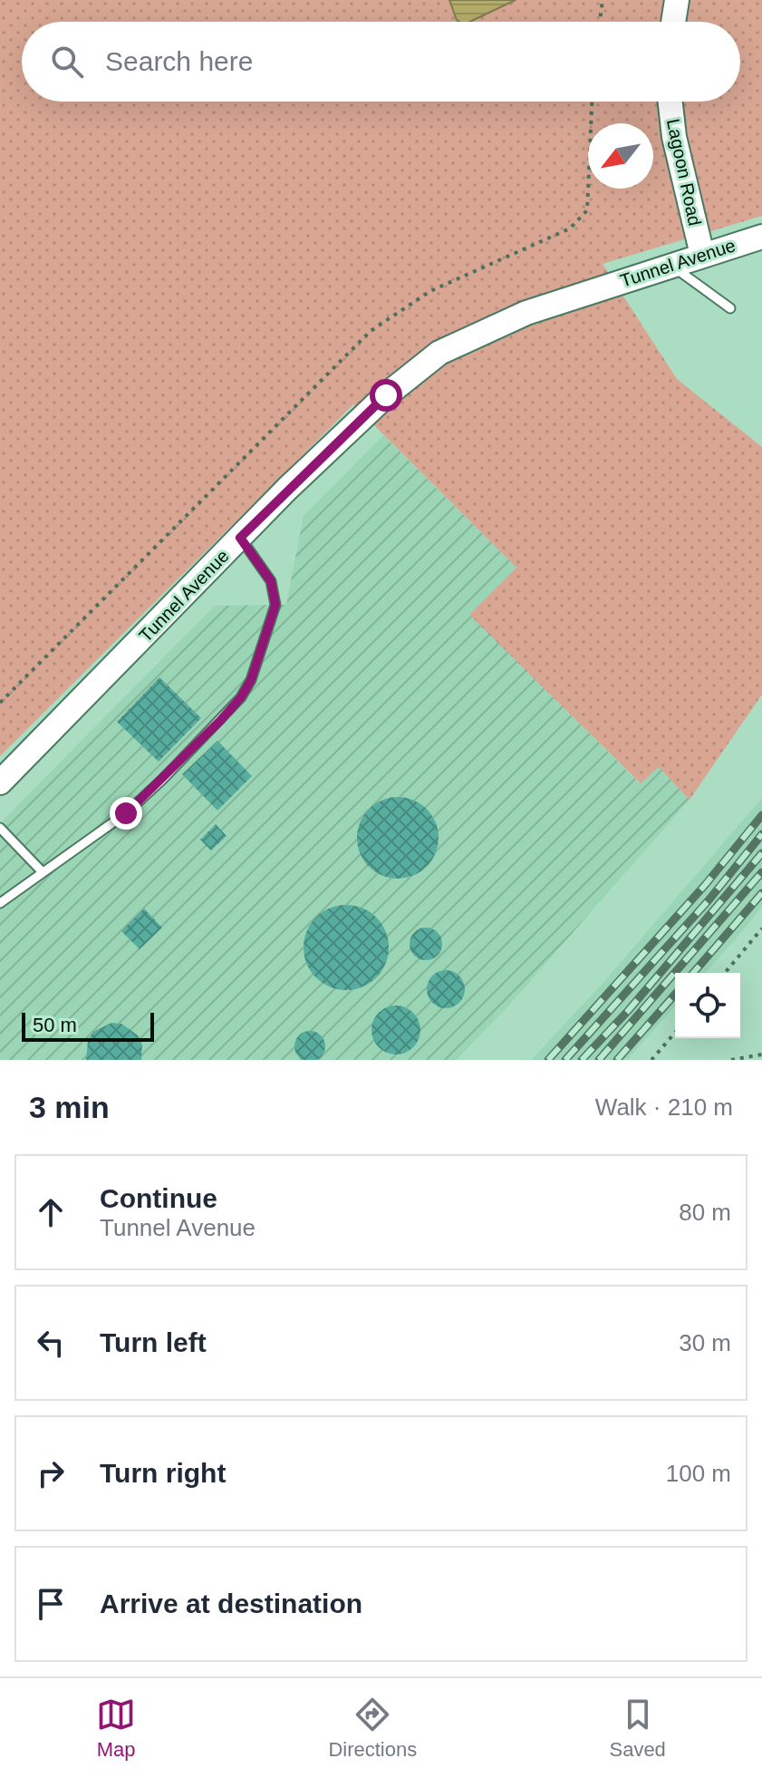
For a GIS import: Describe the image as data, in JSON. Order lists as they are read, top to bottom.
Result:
{
  "streets": {
    "street": ["Lagoon Road", "Tunnel Avenue"]
  },
  "crossings": [
    ["Lagoon Road", "Tunnel Avenue"]
  ],
  "scale_bar": "50 m",
  "north": "bottom left",
  "page": {
    "search": "Search here",
    "scale": "50 m",
    "heading": ["3 min", "Walk · 210 m"],
    "list": [
      ["Continue", "Tunnel Avenue", "80 m"],
      ["Turn left", "30 m"],
      ["Turn right", "100 m"],
      "Arrive at destination"
    ],
    "nav": ["Map", "Directions", "Saved"]
  }
}
